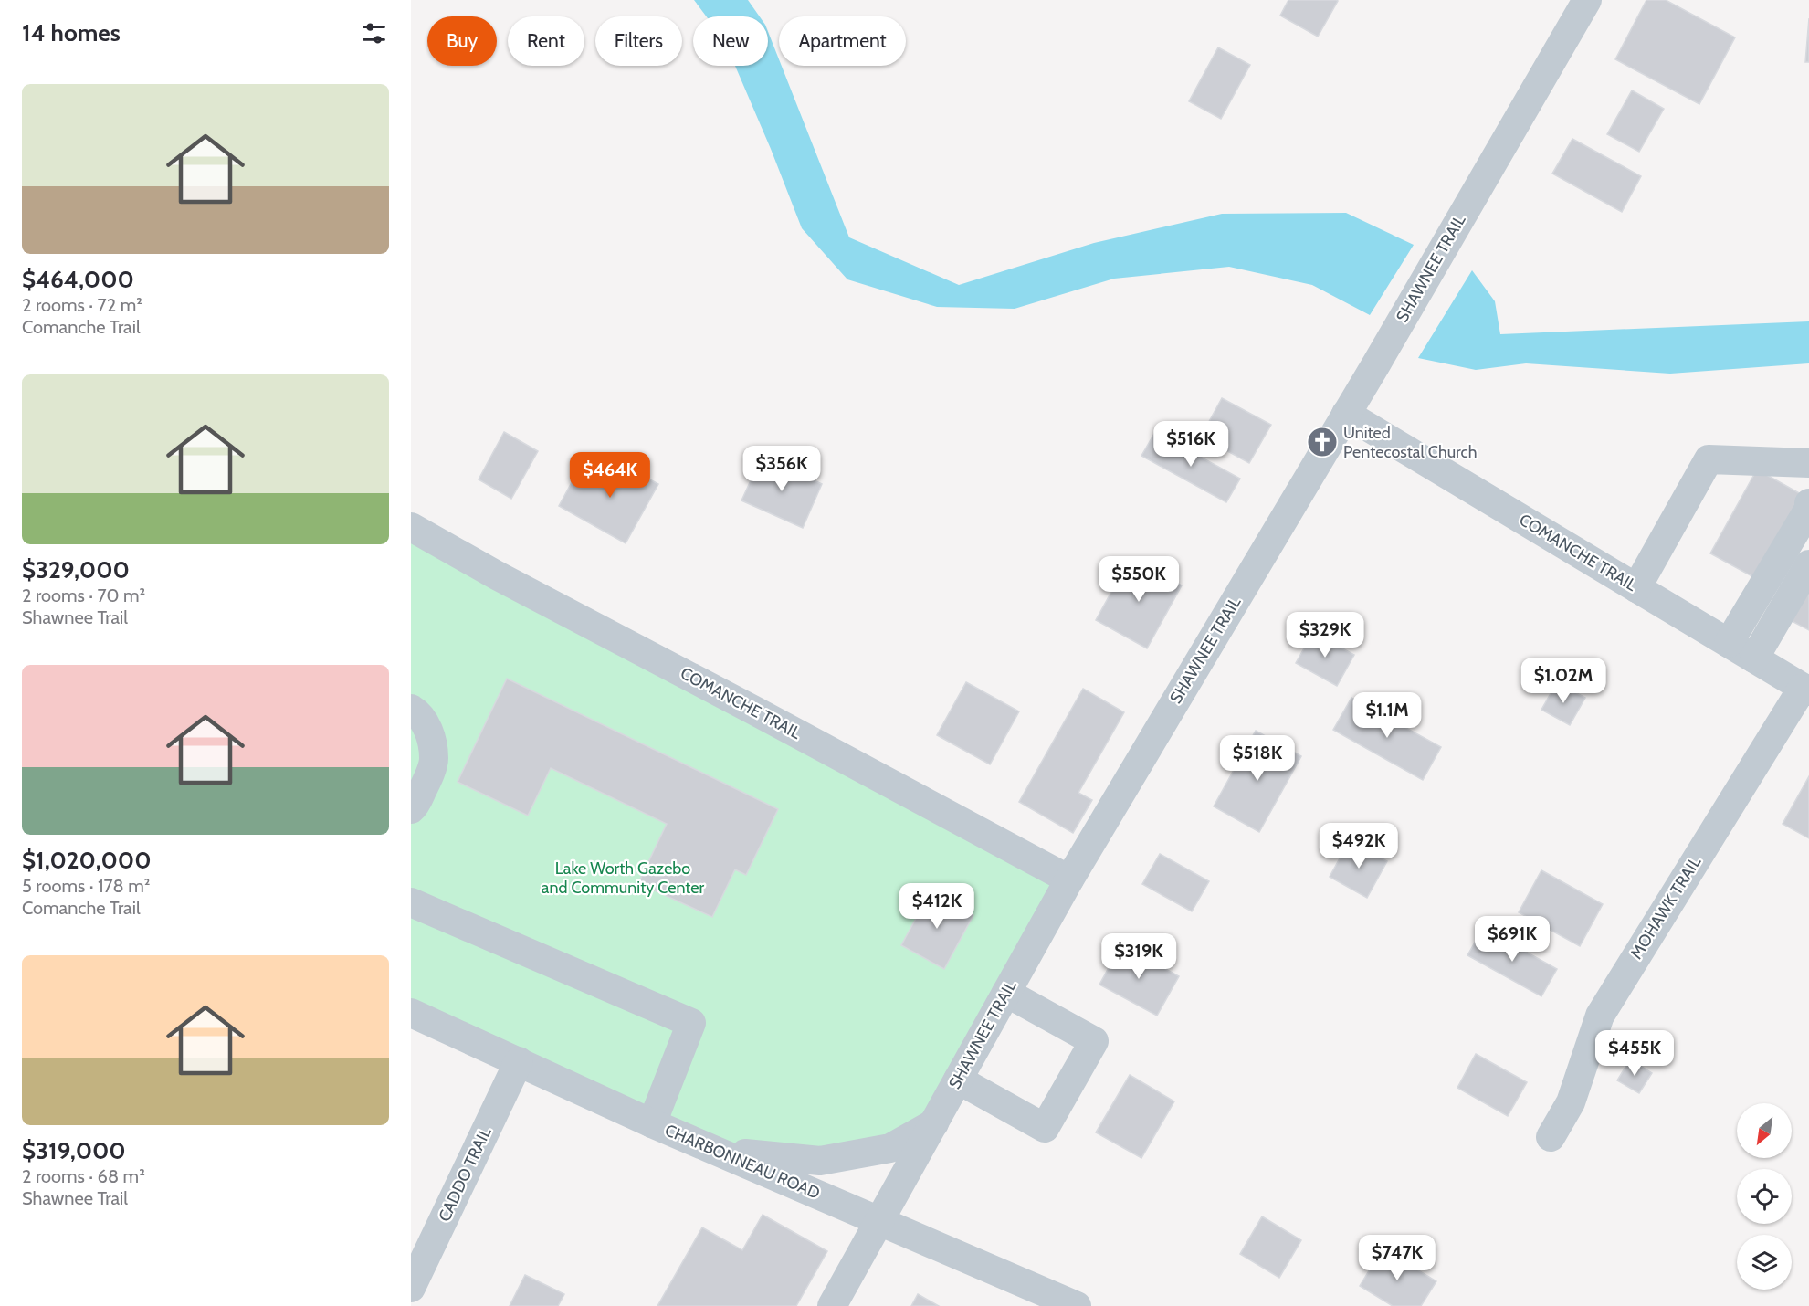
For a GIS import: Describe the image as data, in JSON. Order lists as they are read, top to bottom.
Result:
{
  "streets": {
    "street": [
      "SHAWNEE TRAIL",
      "COMANCHE TRAIL",
      "MOHAWK TRAIL",
      "CHARBONNEAU ROAD",
      "CADDO TRAIL"
    ]
  },
  "crossings": [
    ["SHAWNEE TRAIL", "COMANCHE TRAIL"],
    ["SHAWNEE TRAIL", "CHARBONNEAU ROAD"],
    ["COMANCHE TRAIL", "MOHAWK TRAIL"],
    ["CHARBONNEAU ROAD", "CADDO TRAIL"]
  ],
  "parks": ["Lake Worth Gazebo and Community Center"],
  "places": {
    "church": ["United Pentecostal Church"]
  },
  "north": "bottom left",
  "page": {
    "heading": "14 homes",
    "chip": [
      "Buy",
      "Rent",
      "Filters",
      "New",
      "Apartment"
    ],
    "list": [
      {
        "name": "$464,000",
        "note": "2 rooms · 72 m² · Comanche Trail"
      },
      {
        "name": "$329,000",
        "note": "2 rooms · 70 m² · Shawnee Trail"
      },
      {
        "name": "$1,020,000",
        "note": "5 rooms · 178 m² · Comanche Trail"
      },
      {
        "name": "$319,000",
        "note": "2 rooms · 68 m² · Shawnee Trail"
      }
    ],
    "price": [
      "$516K",
      "$356K",
      "$464K",
      "$550K",
      "$329K",
      "$1.02M",
      "$1.1M",
      "$518K",
      "$492K",
      "$412K",
      "$691K",
      "$319K",
      "$455K",
      "$747K"
    ]
  }
}
